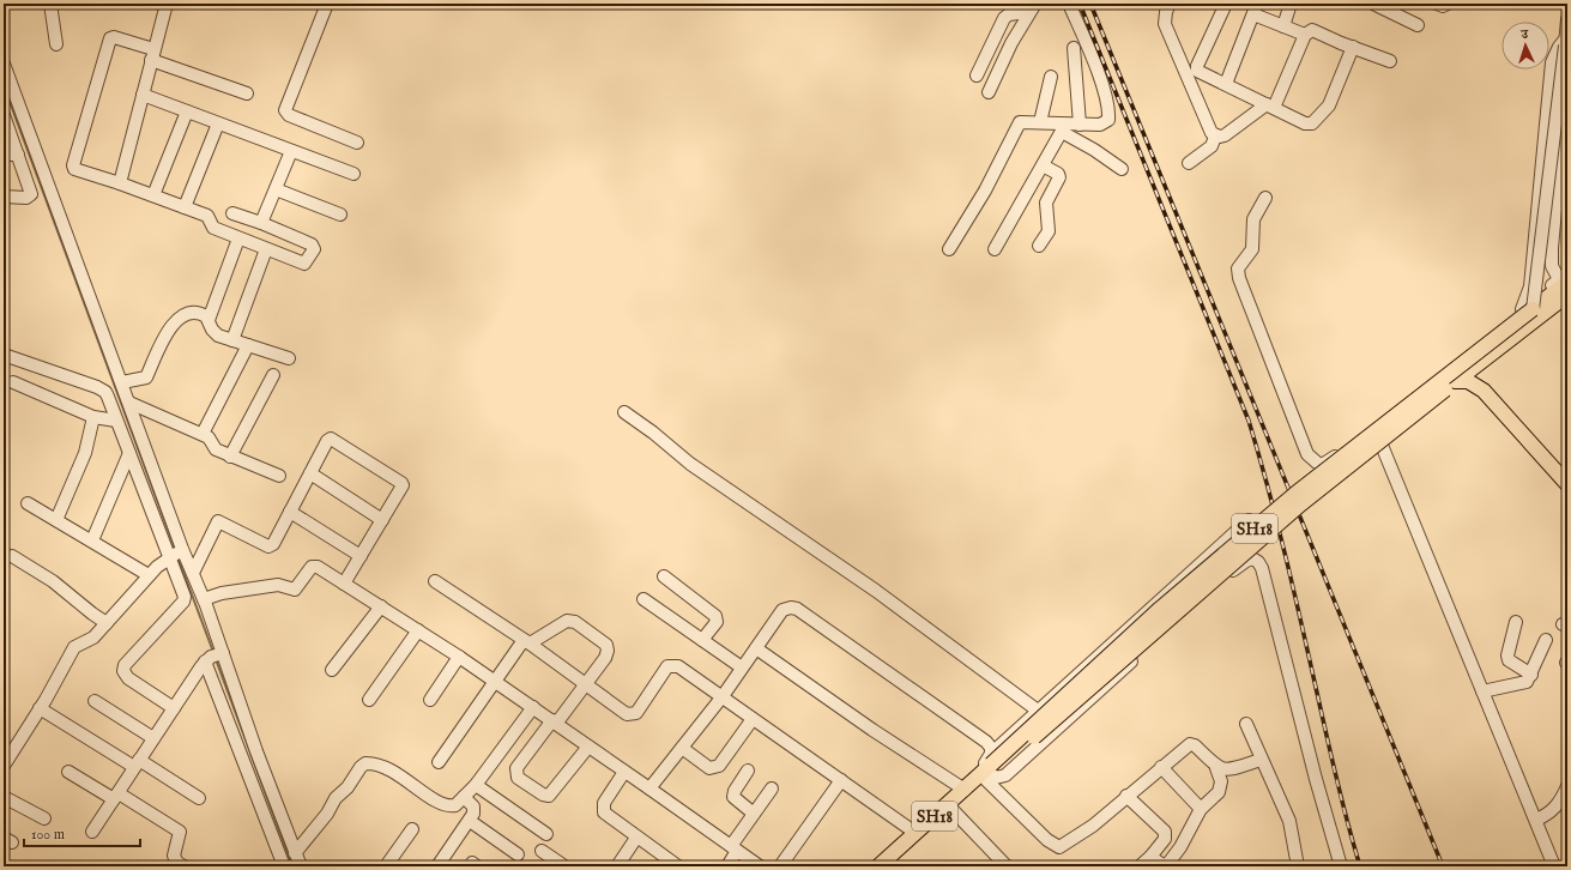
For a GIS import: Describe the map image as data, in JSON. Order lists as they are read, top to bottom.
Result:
{
  "streets": {
    "main road": ["SH18"]
  },
  "scale_bar": "100 m",
  "north": "top"
}
